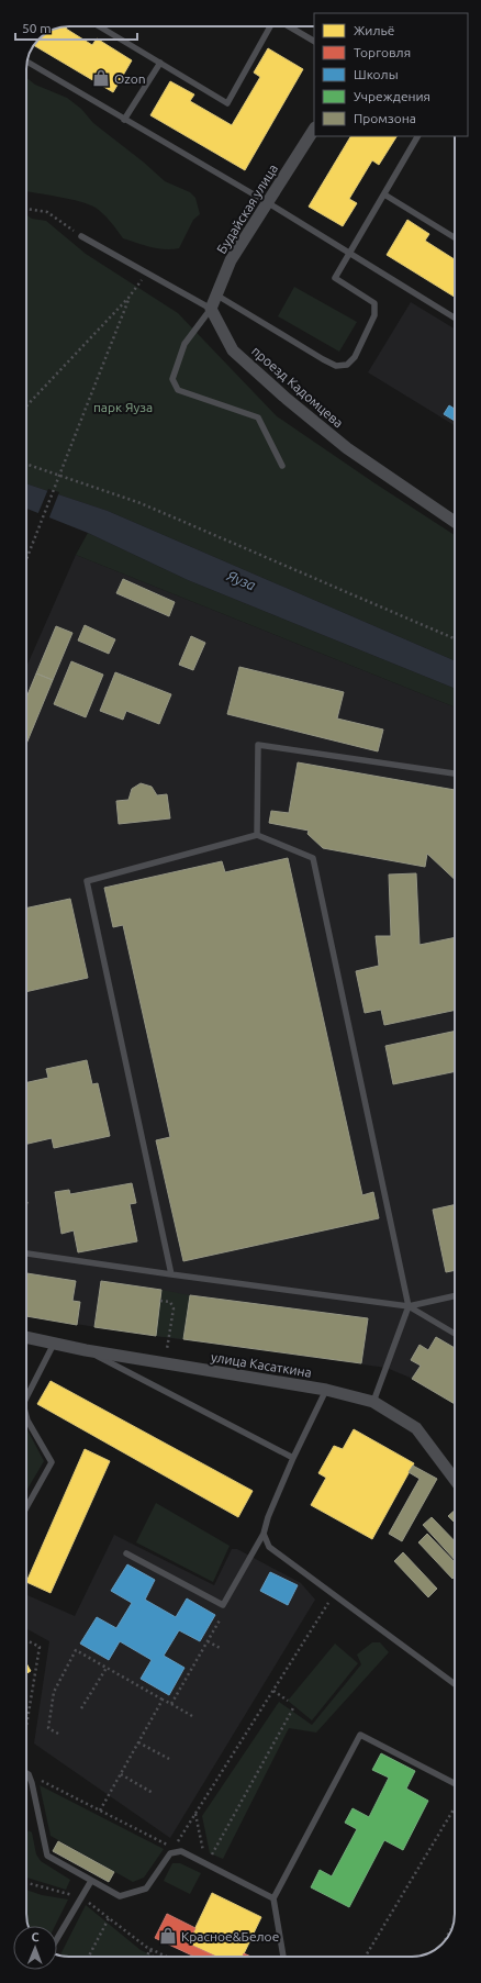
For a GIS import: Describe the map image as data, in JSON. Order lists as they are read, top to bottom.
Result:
{
  "streets": {
    "street": ["Будайская улица", "проезд Кадомцева", "улица Касаткина"]
  },
  "crossings": [
    ["Будайская улица", "проезд Кадомцева"]
  ],
  "water": ["Яуза"],
  "parks": ["парк Яуза"],
  "places": {
    "shop": ["Ozon", "Красное&Белое"]
  },
  "legend": [
    "Жильё",
    "Торговля",
    "Школы",
    "Учреждения",
    "Промзона"
  ],
  "scale_bar": "50 m",
  "north": "top"
}
